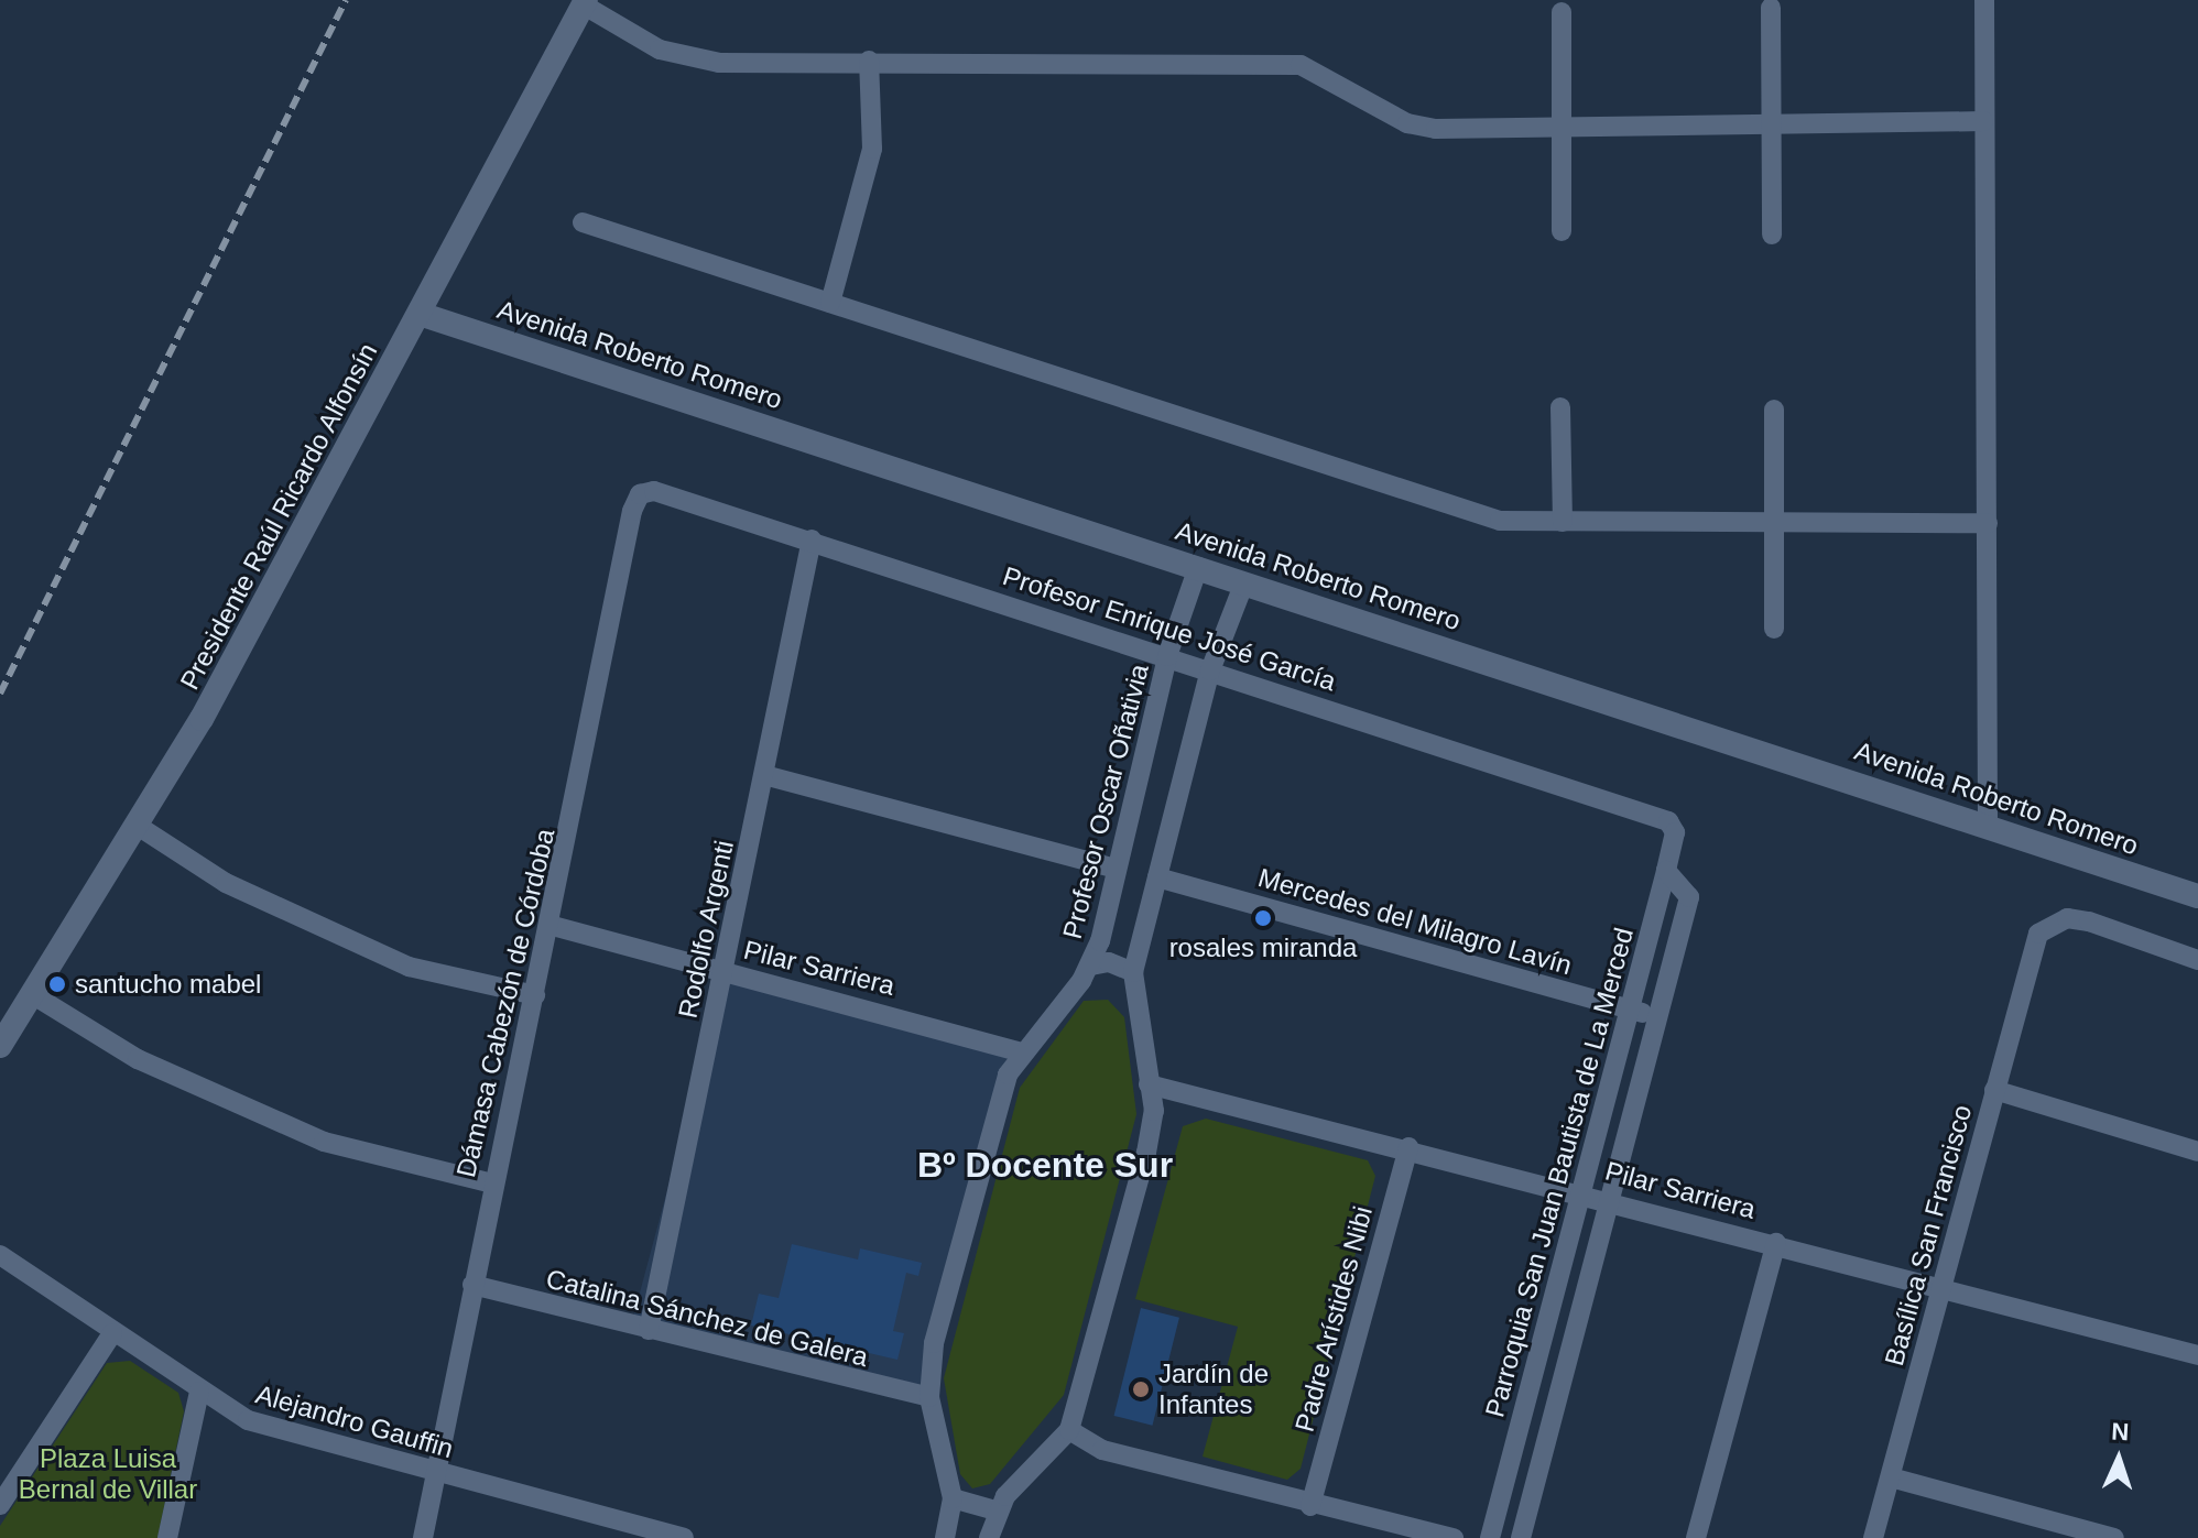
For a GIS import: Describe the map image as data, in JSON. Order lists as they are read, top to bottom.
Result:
{
  "streets": {
    "main road": ["Avenida Roberto Romero", "Presidente Raúl Ricardo Alfonsín"],
    "street": [
      "Profesor Enrique José García",
      "Profesor Oscar Oñativia",
      "Mercedes del Milagro Lavín",
      "Rodolfo Argenti",
      "Pilar Sarriera",
      "Dámasa Cabezón de Córdoba",
      "Parroquia San Juan Bautista de La Merced",
      "Basílica San Francisco",
      "Catalina Sánchez de Galera",
      "Padre Arístides Nibi",
      "Alejandro Gauffin"
    ]
  },
  "crossings": [
    ["Avenida Roberto Romero", "Presidente Raúl Ricardo Alfonsín"],
    ["Avenida Roberto Romero", "Profesor Oscar Oñativia"],
    ["Profesor Enrique José García", "Profesor Oscar Oñativia"],
    ["Profesor Enrique José García", "Rodolfo Argenti"],
    ["Profesor Enrique José García", "Dámasa Cabezón de Córdoba"],
    ["Profesor Enrique José García", "Parroquia San Juan Bautista de La Merced"],
    ["Profesor Oscar Oñativia", "Pilar Sarriera"],
    ["Profesor Oscar Oñativia", "Catalina Sánchez de Galera"],
    ["Mercedes del Milagro Lavín", "Parroquia San Juan Bautista de La Merced"],
    ["Rodolfo Argenti", "Pilar Sarriera"],
    ["Rodolfo Argenti", "Catalina Sánchez de Galera"],
    ["Pilar Sarriera", "Dámasa Cabezón de Córdoba"],
    ["Pilar Sarriera", "Parroquia San Juan Bautista de La Merced"],
    ["Pilar Sarriera", "Basílica San Francisco"],
    ["Pilar Sarriera", "Padre Arístides Nibi"],
    ["Dámasa Cabezón de Córdoba", "Catalina Sánchez de Galera"],
    ["Dámasa Cabezón de Córdoba", "Alejandro Gauffin"]
  ],
  "districts": ["Bº Docente Sur"],
  "parks": ["Plaza Luisa Bernal de Villar"],
  "places": ["rosales miranda", "santucho mabel", "Jardín de Infantes"],
  "north": "top"
}
